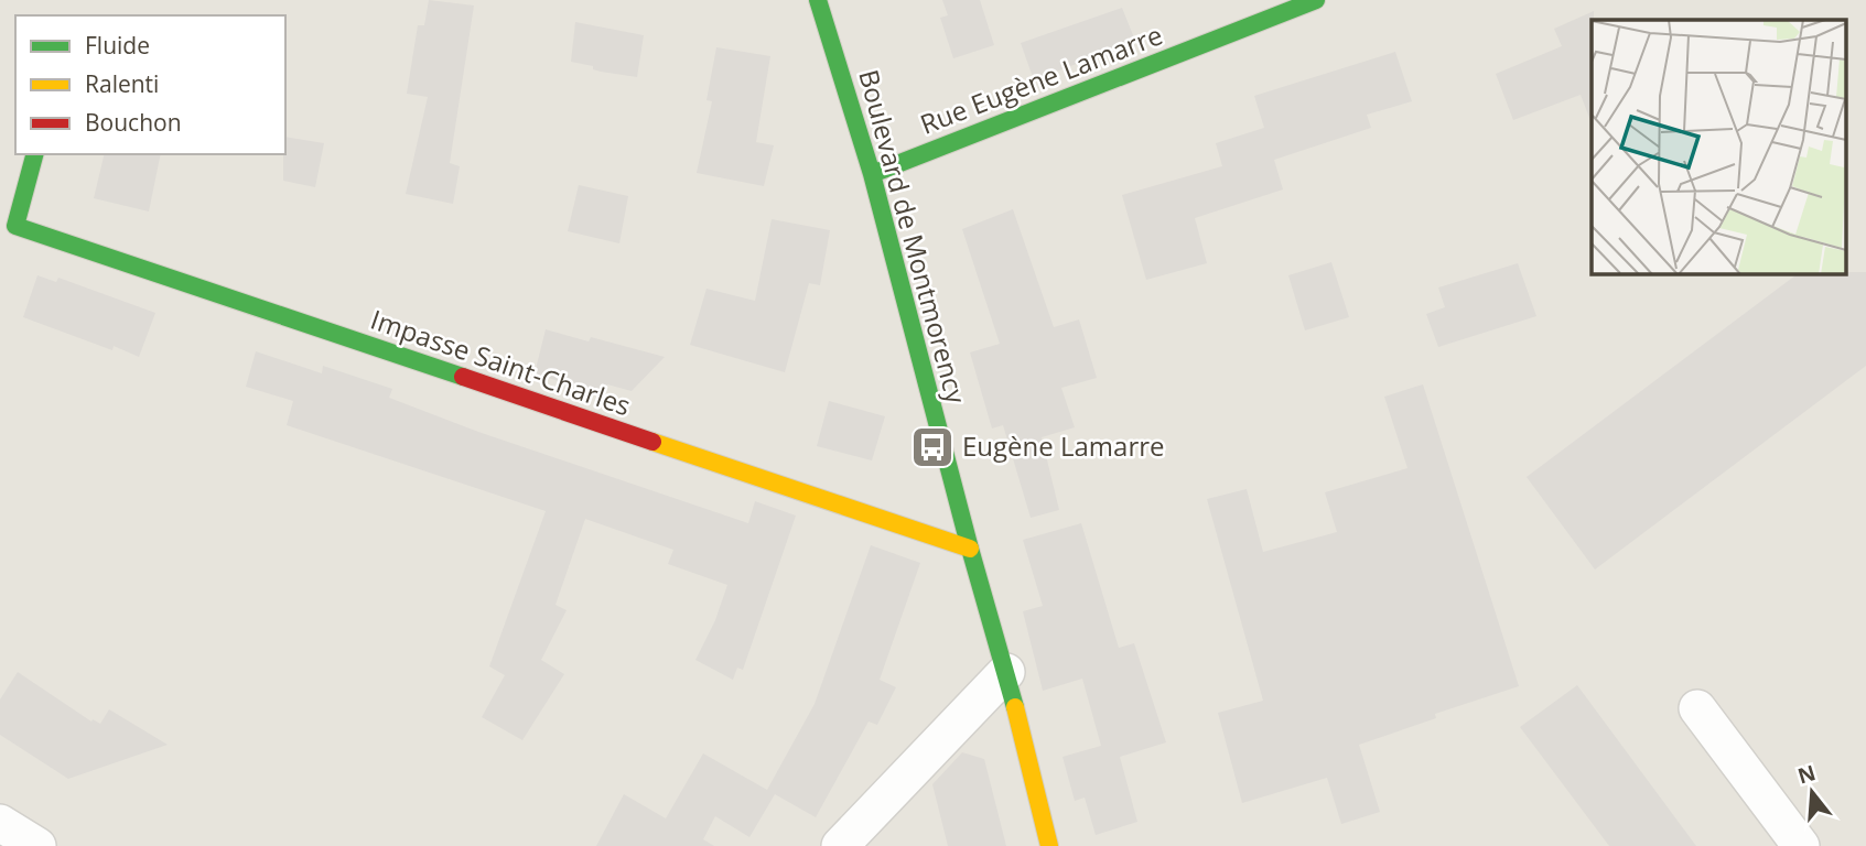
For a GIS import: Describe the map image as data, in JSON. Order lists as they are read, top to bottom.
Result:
{
  "streets": {
    "street": ["Rue Eugène Lamarre", "Boulevard de Montmorency", "Impasse Saint-Charles"]
  },
  "crossings": [
    ["Rue Eugène Lamarre", "Boulevard de Montmorency"],
    ["Boulevard de Montmorency", "Impasse Saint-Charles"]
  ],
  "places": {
    "bus stop": ["Eugène Lamarre"]
  },
  "legend": ["Fluide", "Ralenti", "Bouchon"],
  "north": "top"
}
